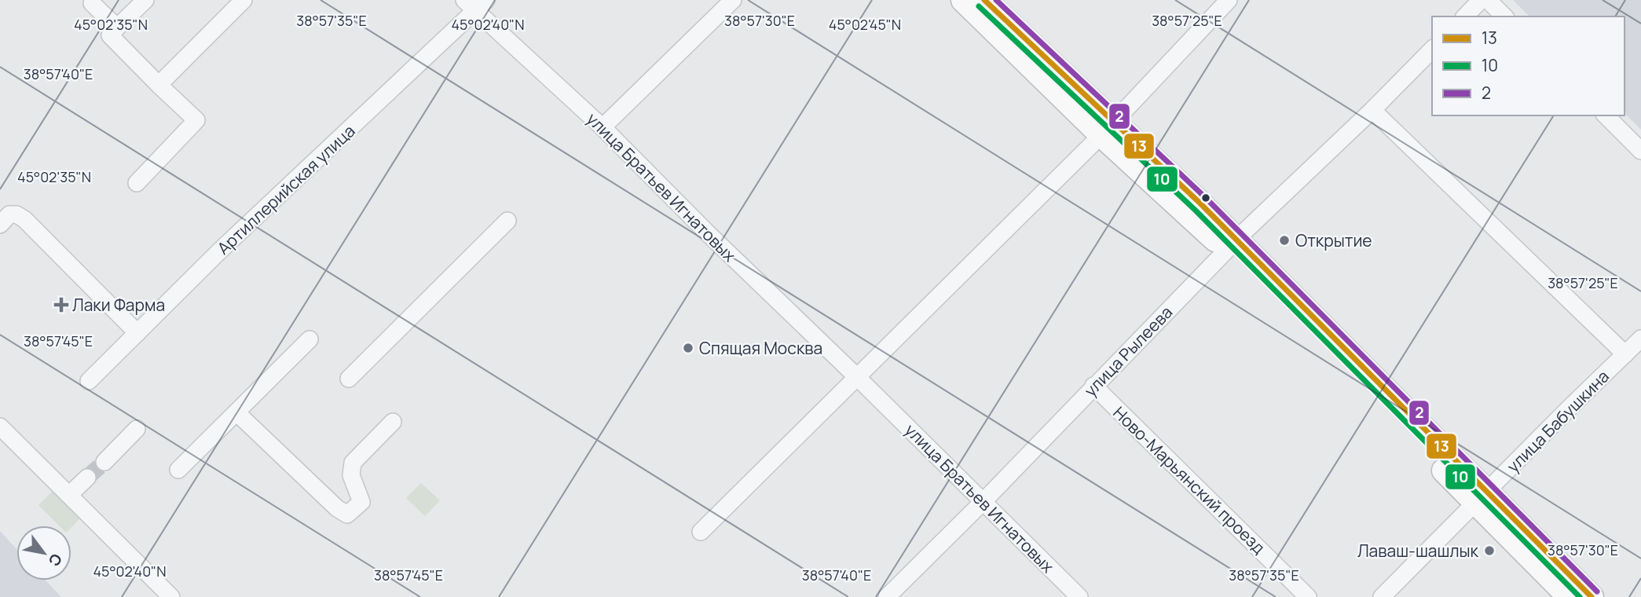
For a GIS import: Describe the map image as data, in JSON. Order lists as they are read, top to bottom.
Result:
{
  "streets": {
    "street": [
      "улица Братьев Игнатовых",
      "Артиллерийская улица",
      "улица Рылеева",
      "улица Бабушкина",
      "Ново-Марьянский проезд"
    ]
  },
  "crossings": [
    ["улица Братьев Игнатовых", "Артиллерийская улица"],
    ["улица Братьев Игнатовых", "улица Рылеева"],
    ["улица Рылеева", "Ново-Марьянский проезд"]
  ],
  "places": {
    "other": ["Открытие", "Спящая Москва", "Лаваш-шашлык"],
    "health": ["Лаки Фарма"]
  },
  "lines": ["transit line 13", "transit line 2", "transit line 10"],
  "legend": ["13", "10", "2"],
  "north": "bottom right",
  "coordinates": [
    "38°57'35\"E",
    "38°57'30\"E",
    "38°57'25\"E",
    "45°02'35\"N",
    "45°02'40\"N",
    "45°02'45\"N",
    "38°57'40\"E",
    "38°57'45\"E"
  ]
}
